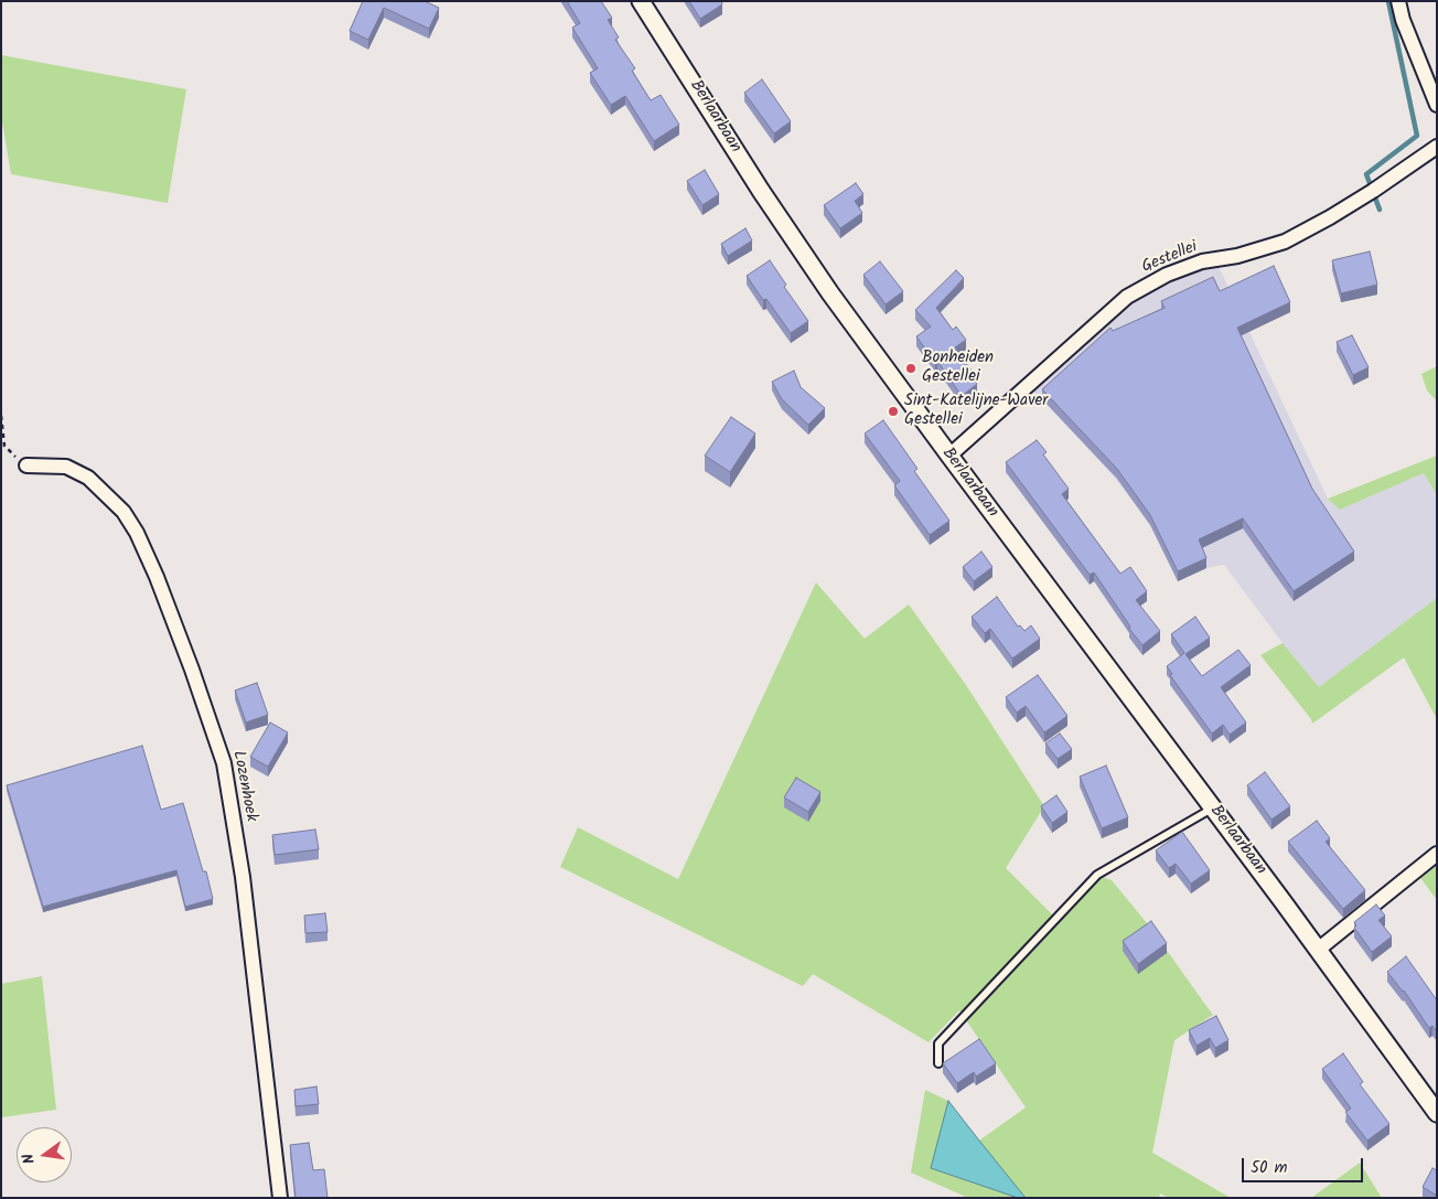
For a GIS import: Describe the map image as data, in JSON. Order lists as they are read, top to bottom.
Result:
{
  "streets": {
    "street": ["Berlaarbaan", "Gestellei", "Lozenhoek"]
  },
  "crossings": [
    ["Berlaarbaan", "Gestellei"]
  ],
  "places": ["Bonheiden Gestellei", "Sint-Katelijne-Waver Gestellei"],
  "scale_bar": "50 m",
  "north": "left"
}
